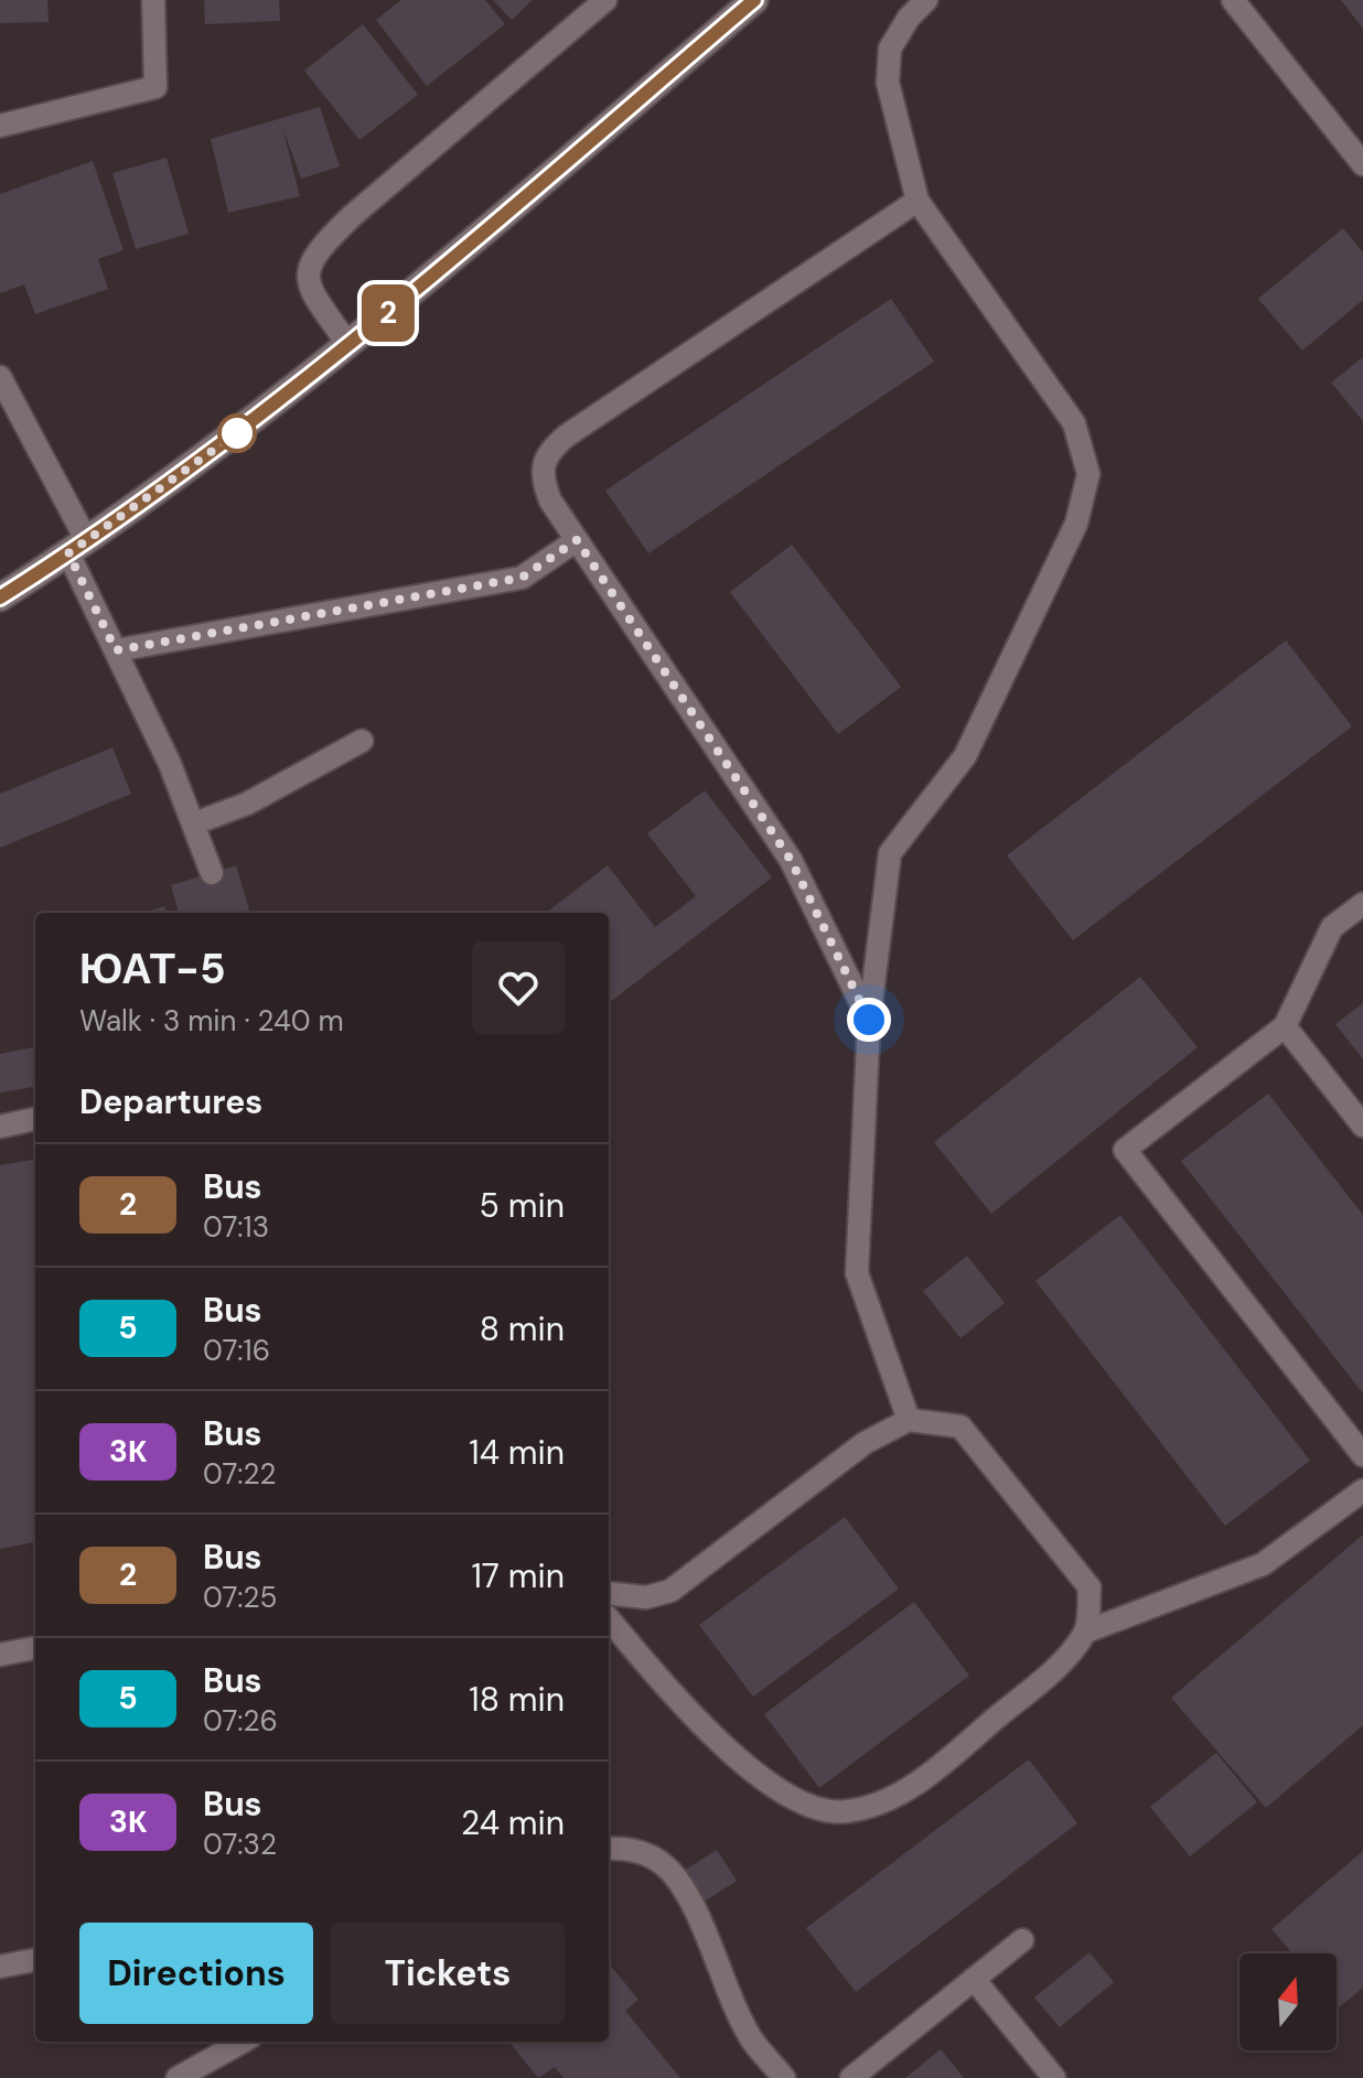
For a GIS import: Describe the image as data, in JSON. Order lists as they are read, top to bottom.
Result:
{
  "lines": ["bus line 2"],
  "north": "top",
  "page": {
    "on_map": "2",
    "heading": [
      ["ЮАТ-5", "Walk · 3 min · 240 m"],
      "Departures"
    ],
    "list": [
      {
        "mark": "2",
        "name": "Bus",
        "note": "07:13",
        "value": "5 min"
      },
      {
        "mark": "5",
        "name": "Bus",
        "note": "07:16",
        "value": "8 min"
      },
      {
        "mark": "3К",
        "name": "Bus",
        "note": "07:22",
        "value": "14 min"
      },
      {
        "mark": "2",
        "name": "Bus",
        "note": "07:25",
        "value": "17 min"
      },
      {
        "mark": "5",
        "name": "Bus",
        "note": "07:26",
        "value": "18 min"
      },
      {
        "mark": "3К",
        "name": "Bus",
        "note": "07:32",
        "value": "24 min"
      }
    ],
    "buttons": ["Directions", "Tickets"]
  }
}
